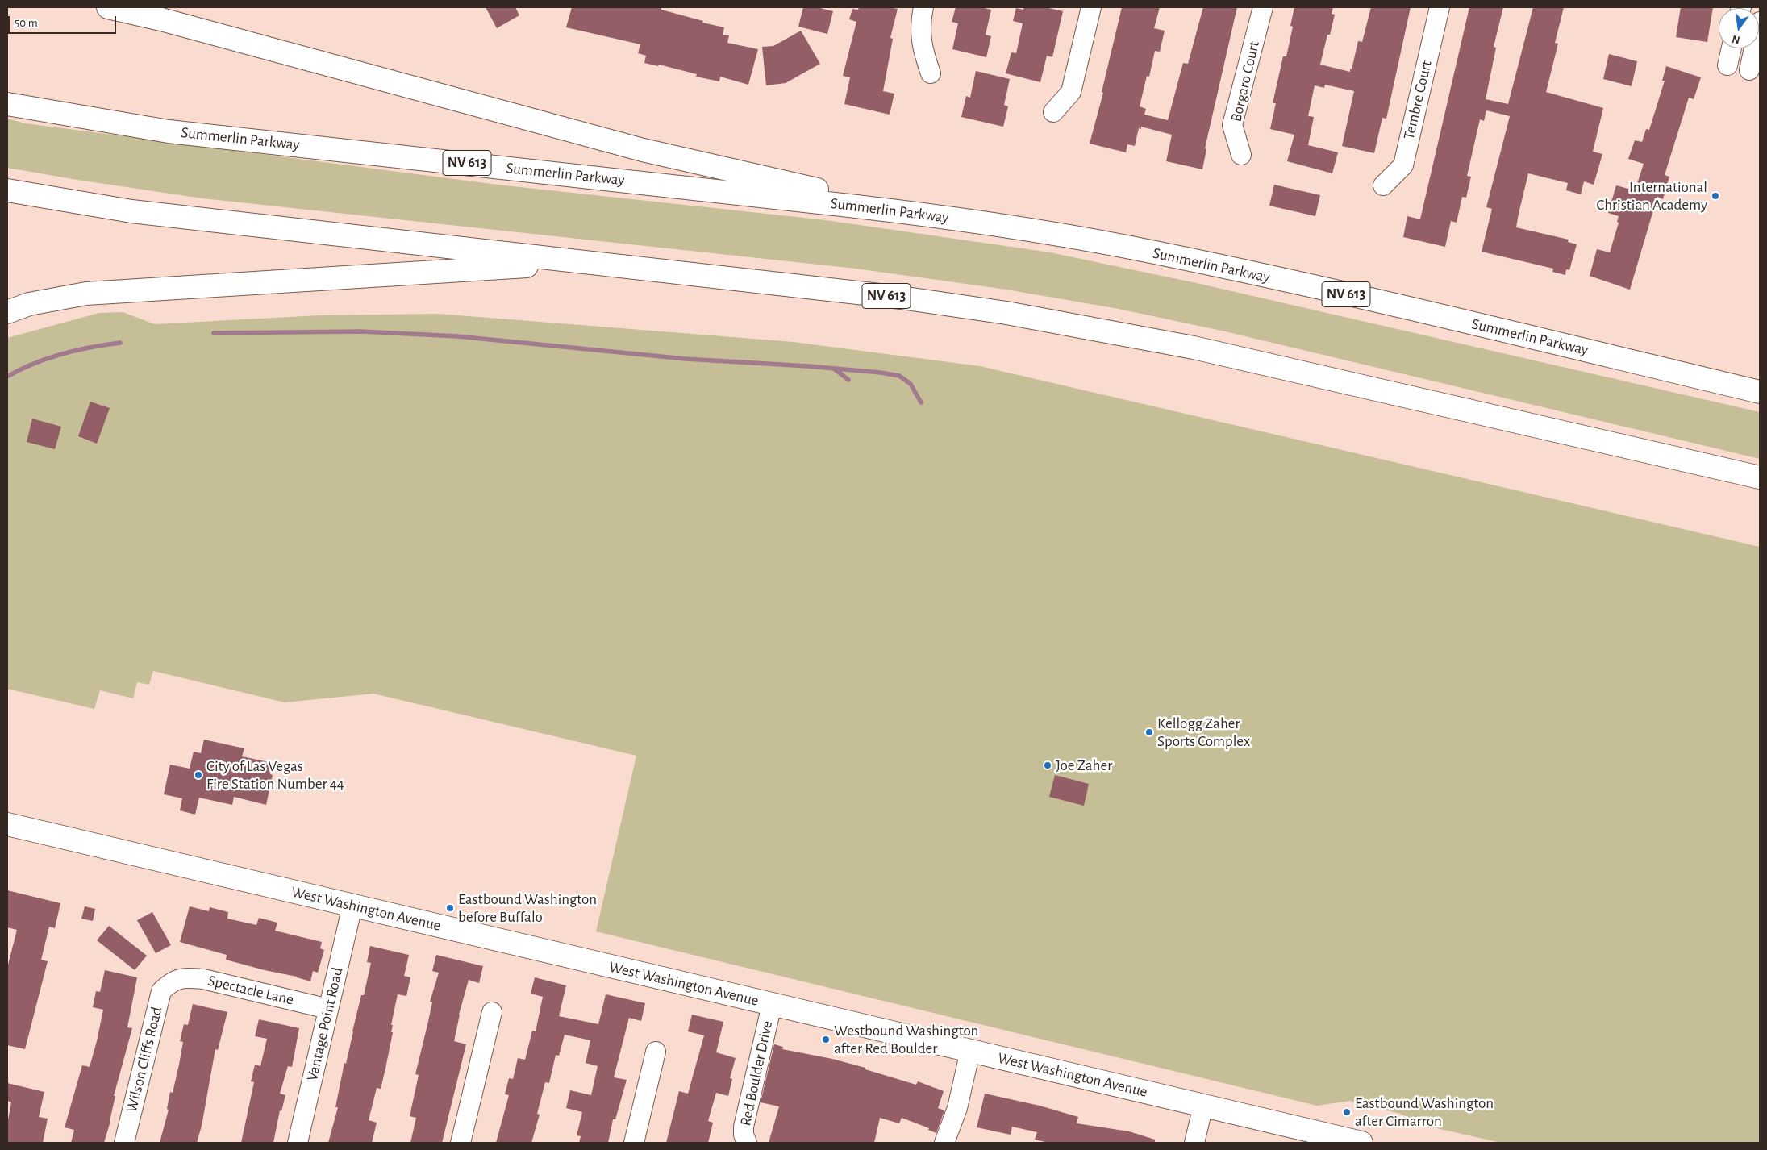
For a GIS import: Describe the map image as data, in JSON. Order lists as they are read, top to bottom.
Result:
{
  "streets": {
    "main road": ["Summerlin Parkway", "NV 613", "West Washington Avenue"],
    "street": [
      "Borgaro Court",
      "Tembre Court",
      "Spectacle Lane",
      "Vantage Point Road",
      "Wilson Cliffs Road",
      "Red Boulder Drive"
    ]
  },
  "crossings": [
    ["West Washington Avenue", "Vantage Point Road"],
    ["West Washington Avenue", "Red Boulder Drive"],
    ["Spectacle Lane", "Vantage Point Road"],
    ["Spectacle Lane", "Wilson Cliffs Road"]
  ],
  "places": [
    "International Christian Academy",
    "Kellogg Zaher Sports Complex",
    "Joe Zaher",
    "City of Las Vegas Fire Station Number 44",
    "Eastbound Washington before Buffalo",
    "Westbound Washington after Red Boulder",
    "Eastbound Washington after Cimarron"
  ],
  "scale_bar": "50 m",
  "north": "bottom"
}
